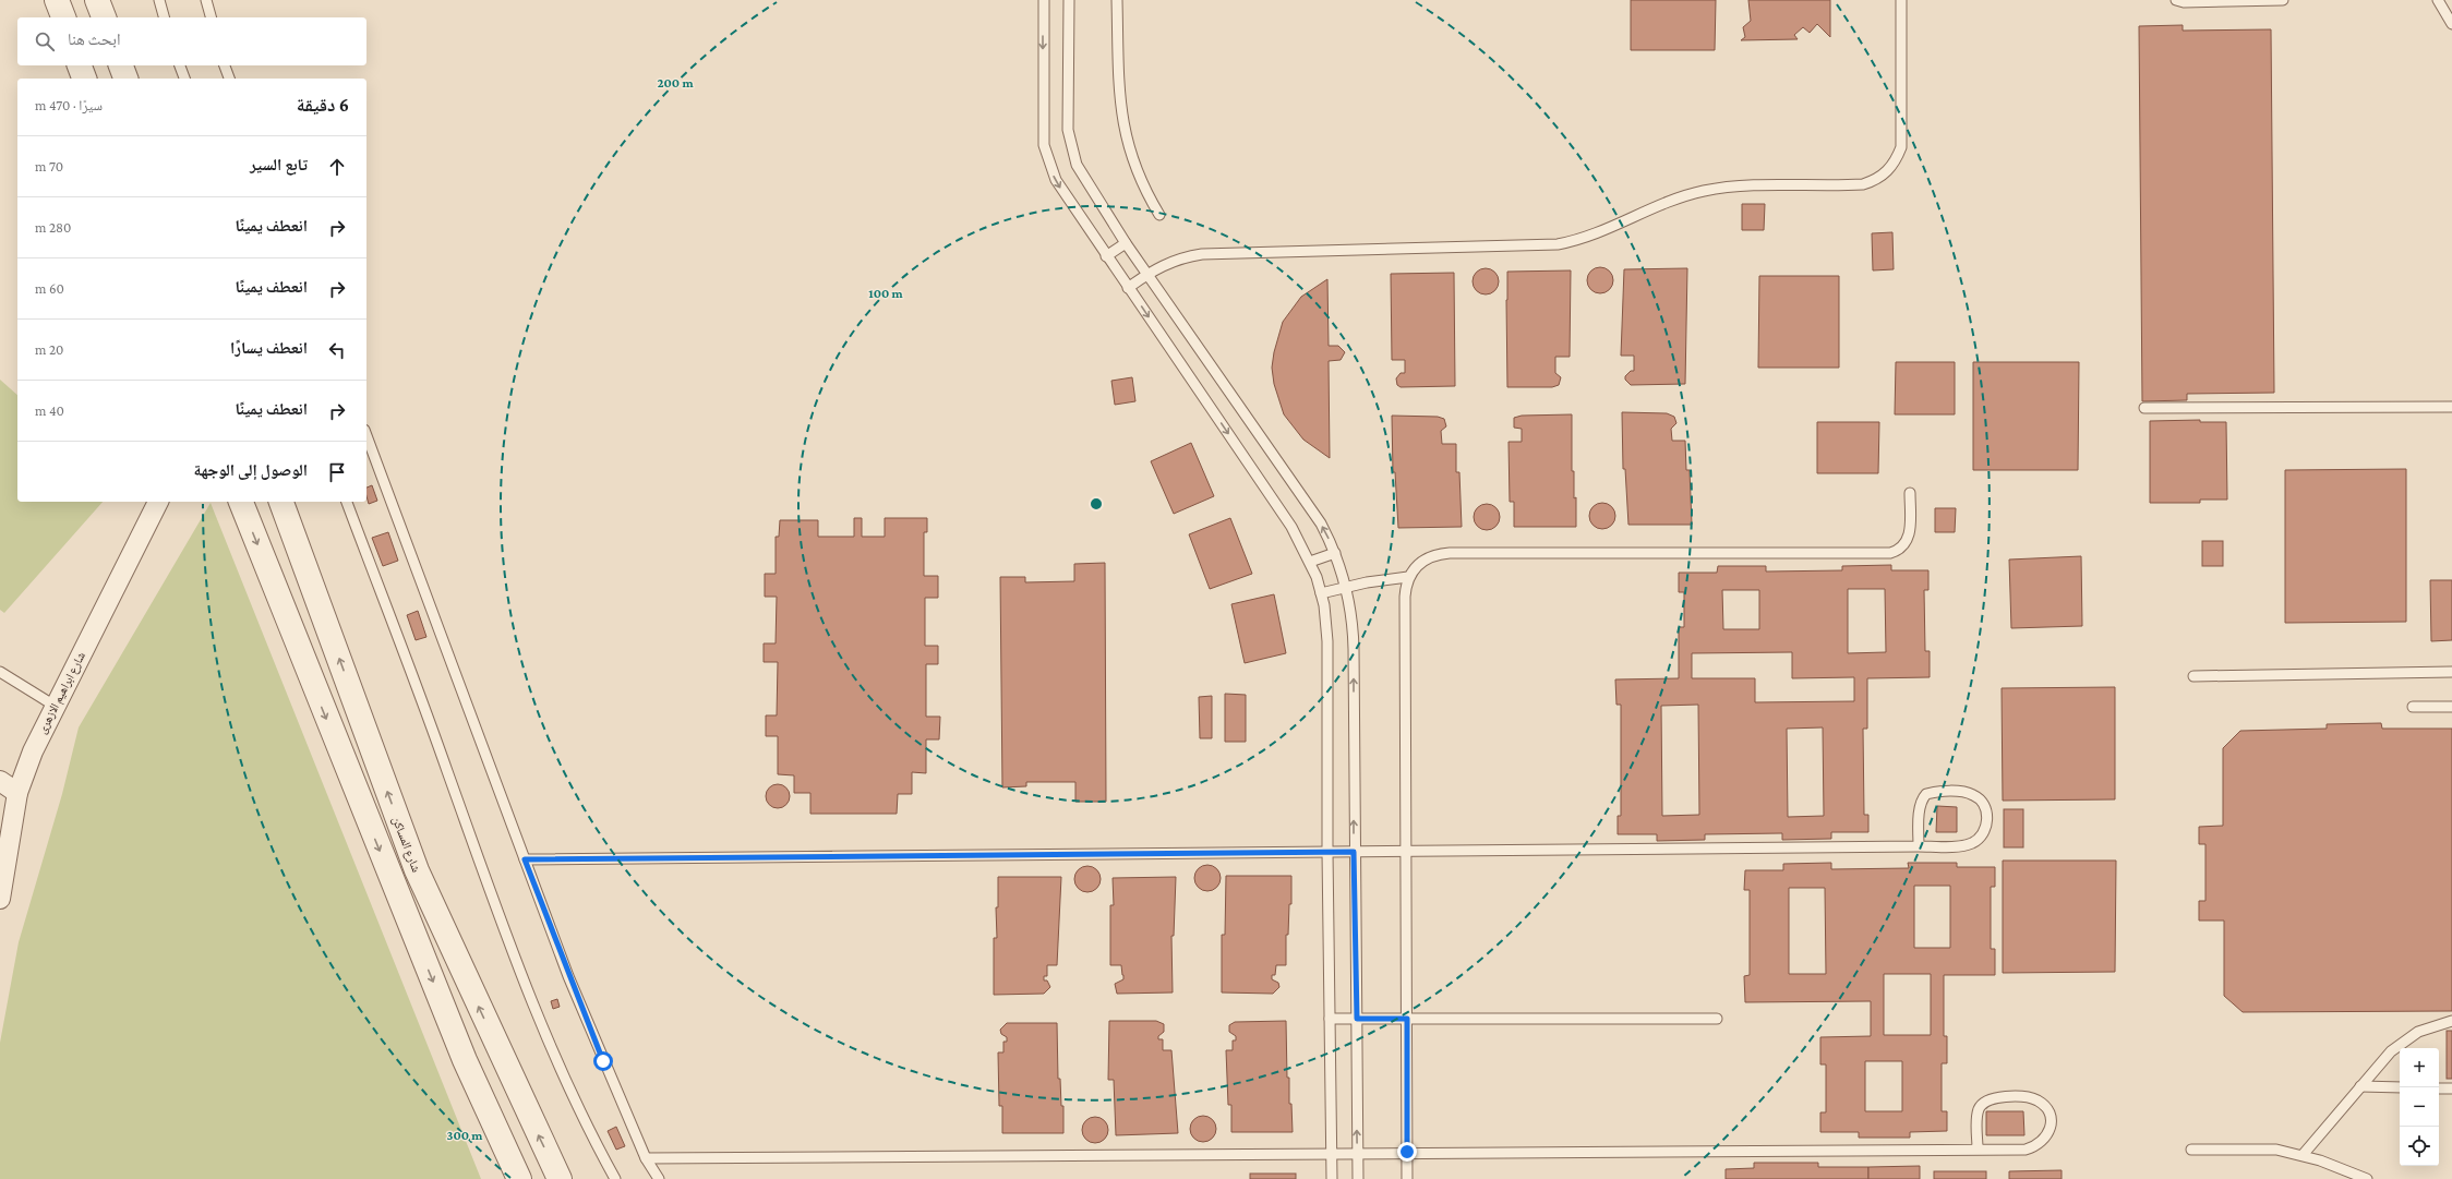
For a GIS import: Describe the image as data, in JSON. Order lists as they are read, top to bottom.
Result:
{
  "streets": {
    "street": ["شارع ابراهيم الازهرى", "شارع المساكن"]
  },
  "page": {
    "search": "ابحث هنا",
    "heading": ["6 دقيقة", "سيرًا · 470 m"],
    "list": [
      ["تابع السير", "70 m"],
      ["انعطف يمينًا", "280 m"],
      ["انعطف يمينًا", "60 m"],
      ["انعطف يسارًا", "20 m"],
      ["انعطف يمينًا", "40 m"],
      "الوصول إلى الوجهة"
    ],
    "map_buttons": ["+", "−"]
  },
  "rings": ["200 m", "100 m", "300 m"]
}
